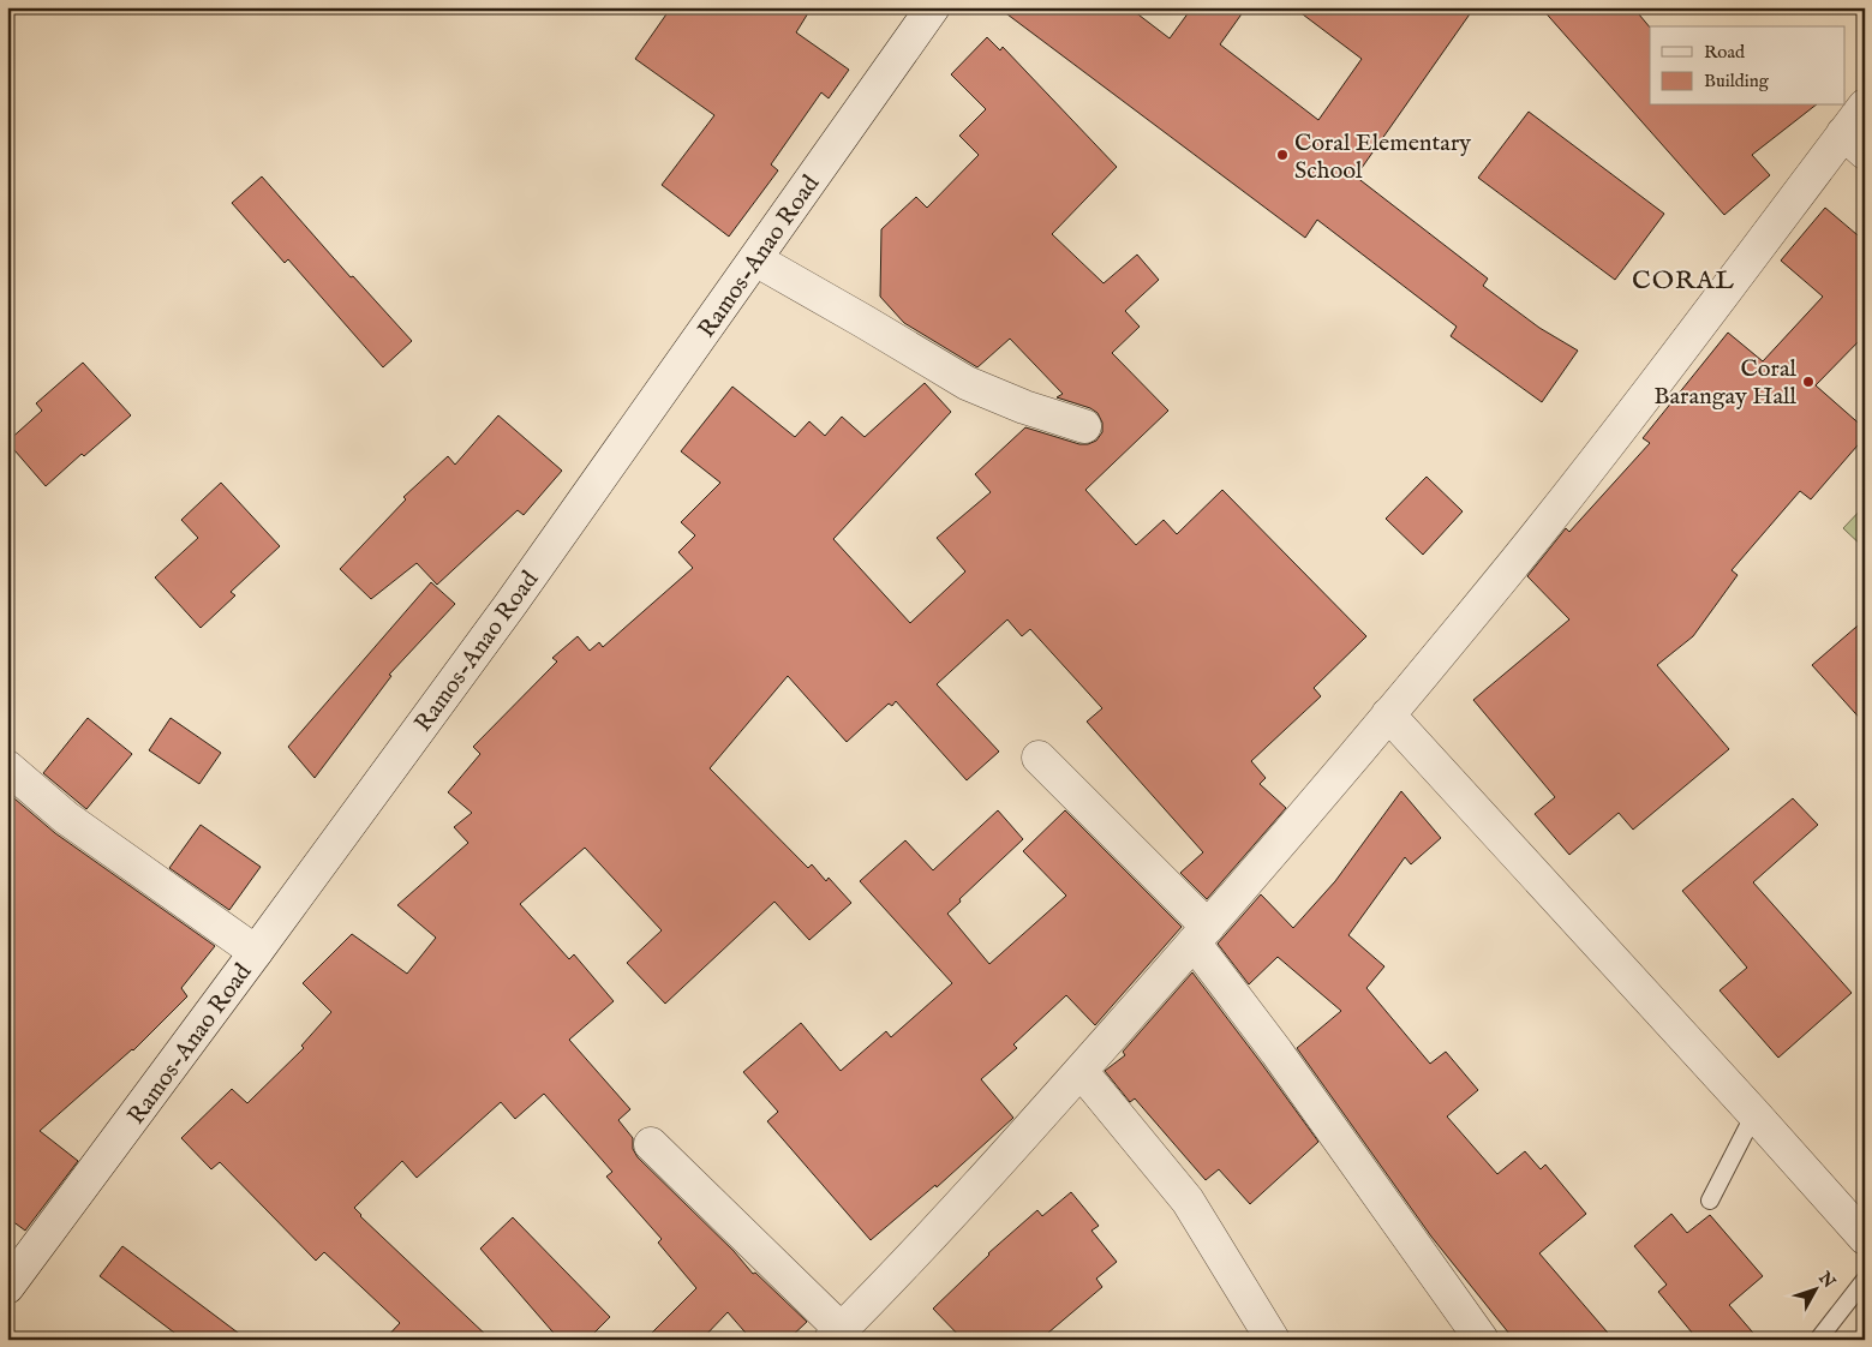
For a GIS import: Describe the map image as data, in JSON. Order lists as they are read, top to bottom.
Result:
{
  "streets": {
    "street": ["Ramos-Anao Road"]
  },
  "districts": ["CORAL"],
  "places": ["Coral Elementary School", "Coral Barangay Hall"],
  "legend": ["Road", "Building"],
  "north": "top right"
}
